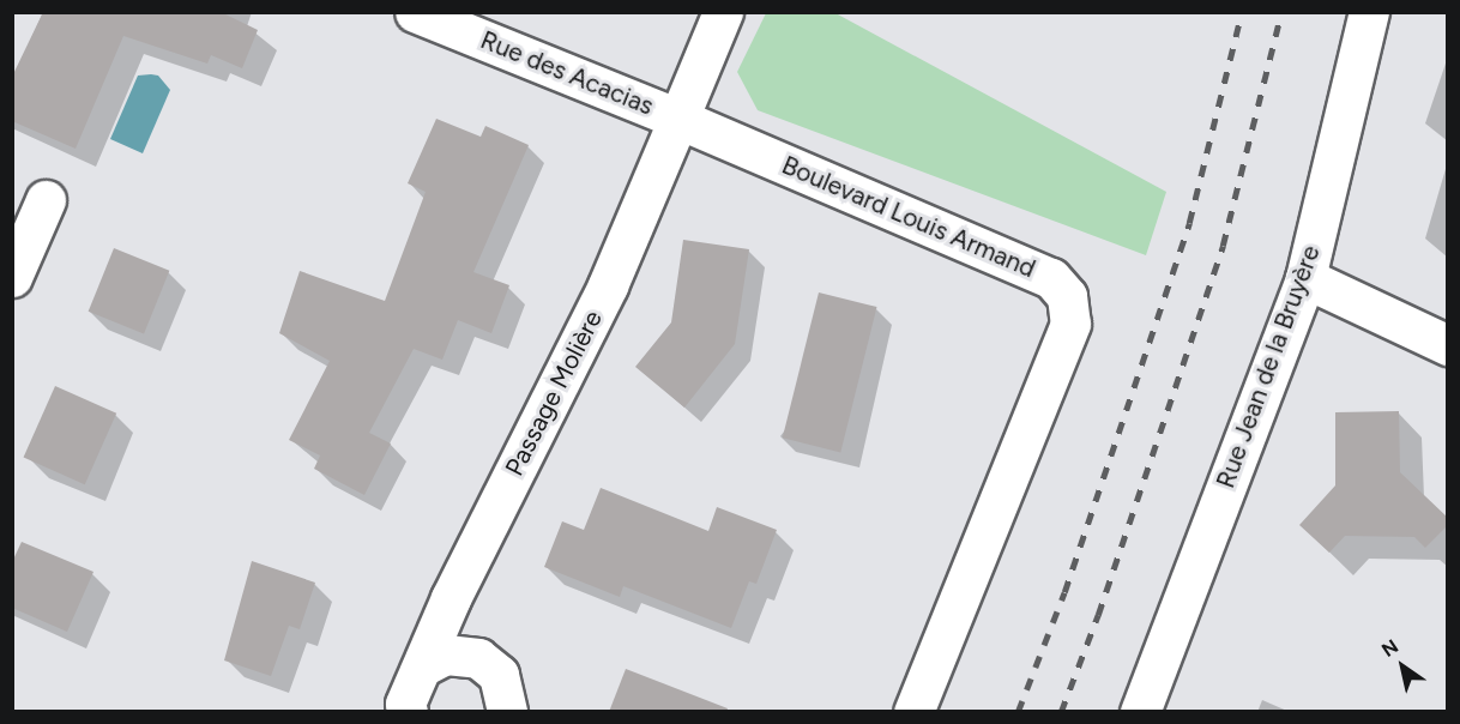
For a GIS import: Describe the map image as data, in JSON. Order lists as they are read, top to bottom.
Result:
{
  "streets": {
    "street": [
      "Rue des Acacias",
      "Boulevard Louis Armand",
      "Rue Jean de la Bruyère",
      "Passage Molière"
    ]
  },
  "crossings": [
    ["Rue des Acacias", "Boulevard Louis Armand"],
    ["Rue des Acacias", "Passage Molière"],
    ["Boulevard Louis Armand", "Passage Molière"]
  ],
  "north": "top left"
}
